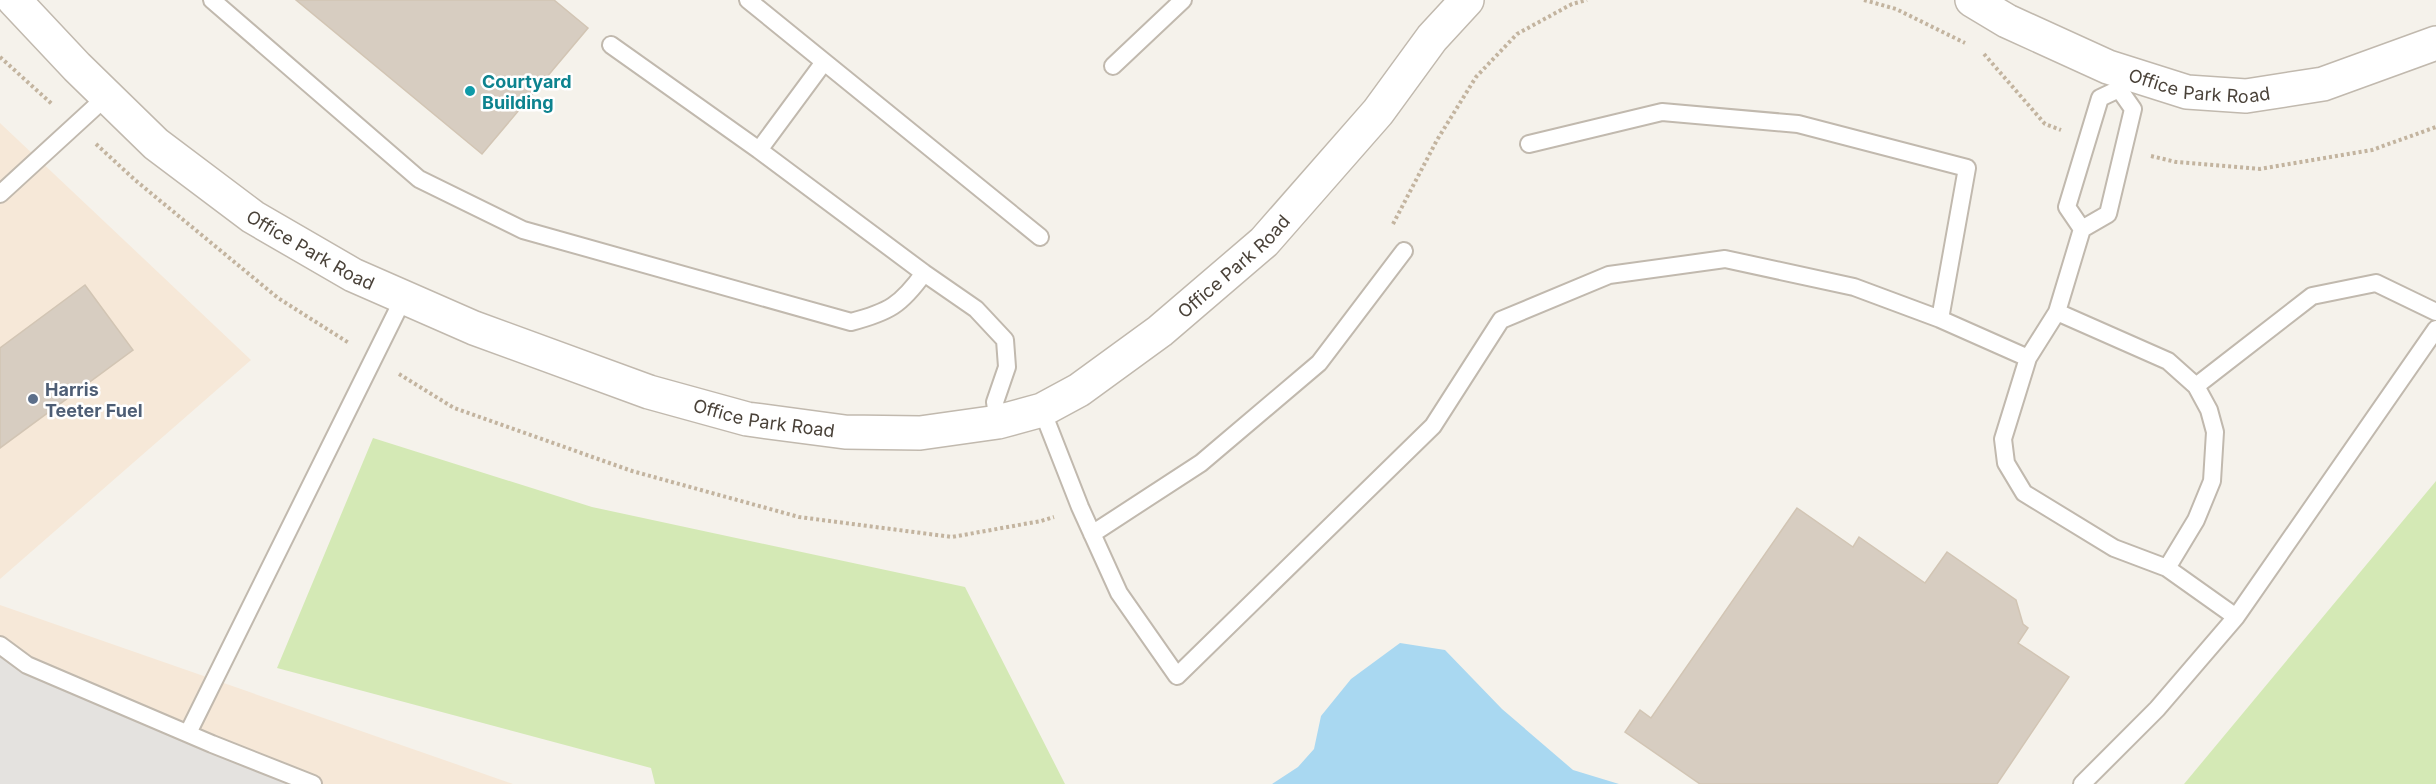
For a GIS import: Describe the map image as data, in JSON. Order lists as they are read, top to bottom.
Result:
{
  "streets": {
    "street": ["Office Park Road"]
  },
  "places": ["Courtyard Building", "Harris Teeter Fuel"]
}
